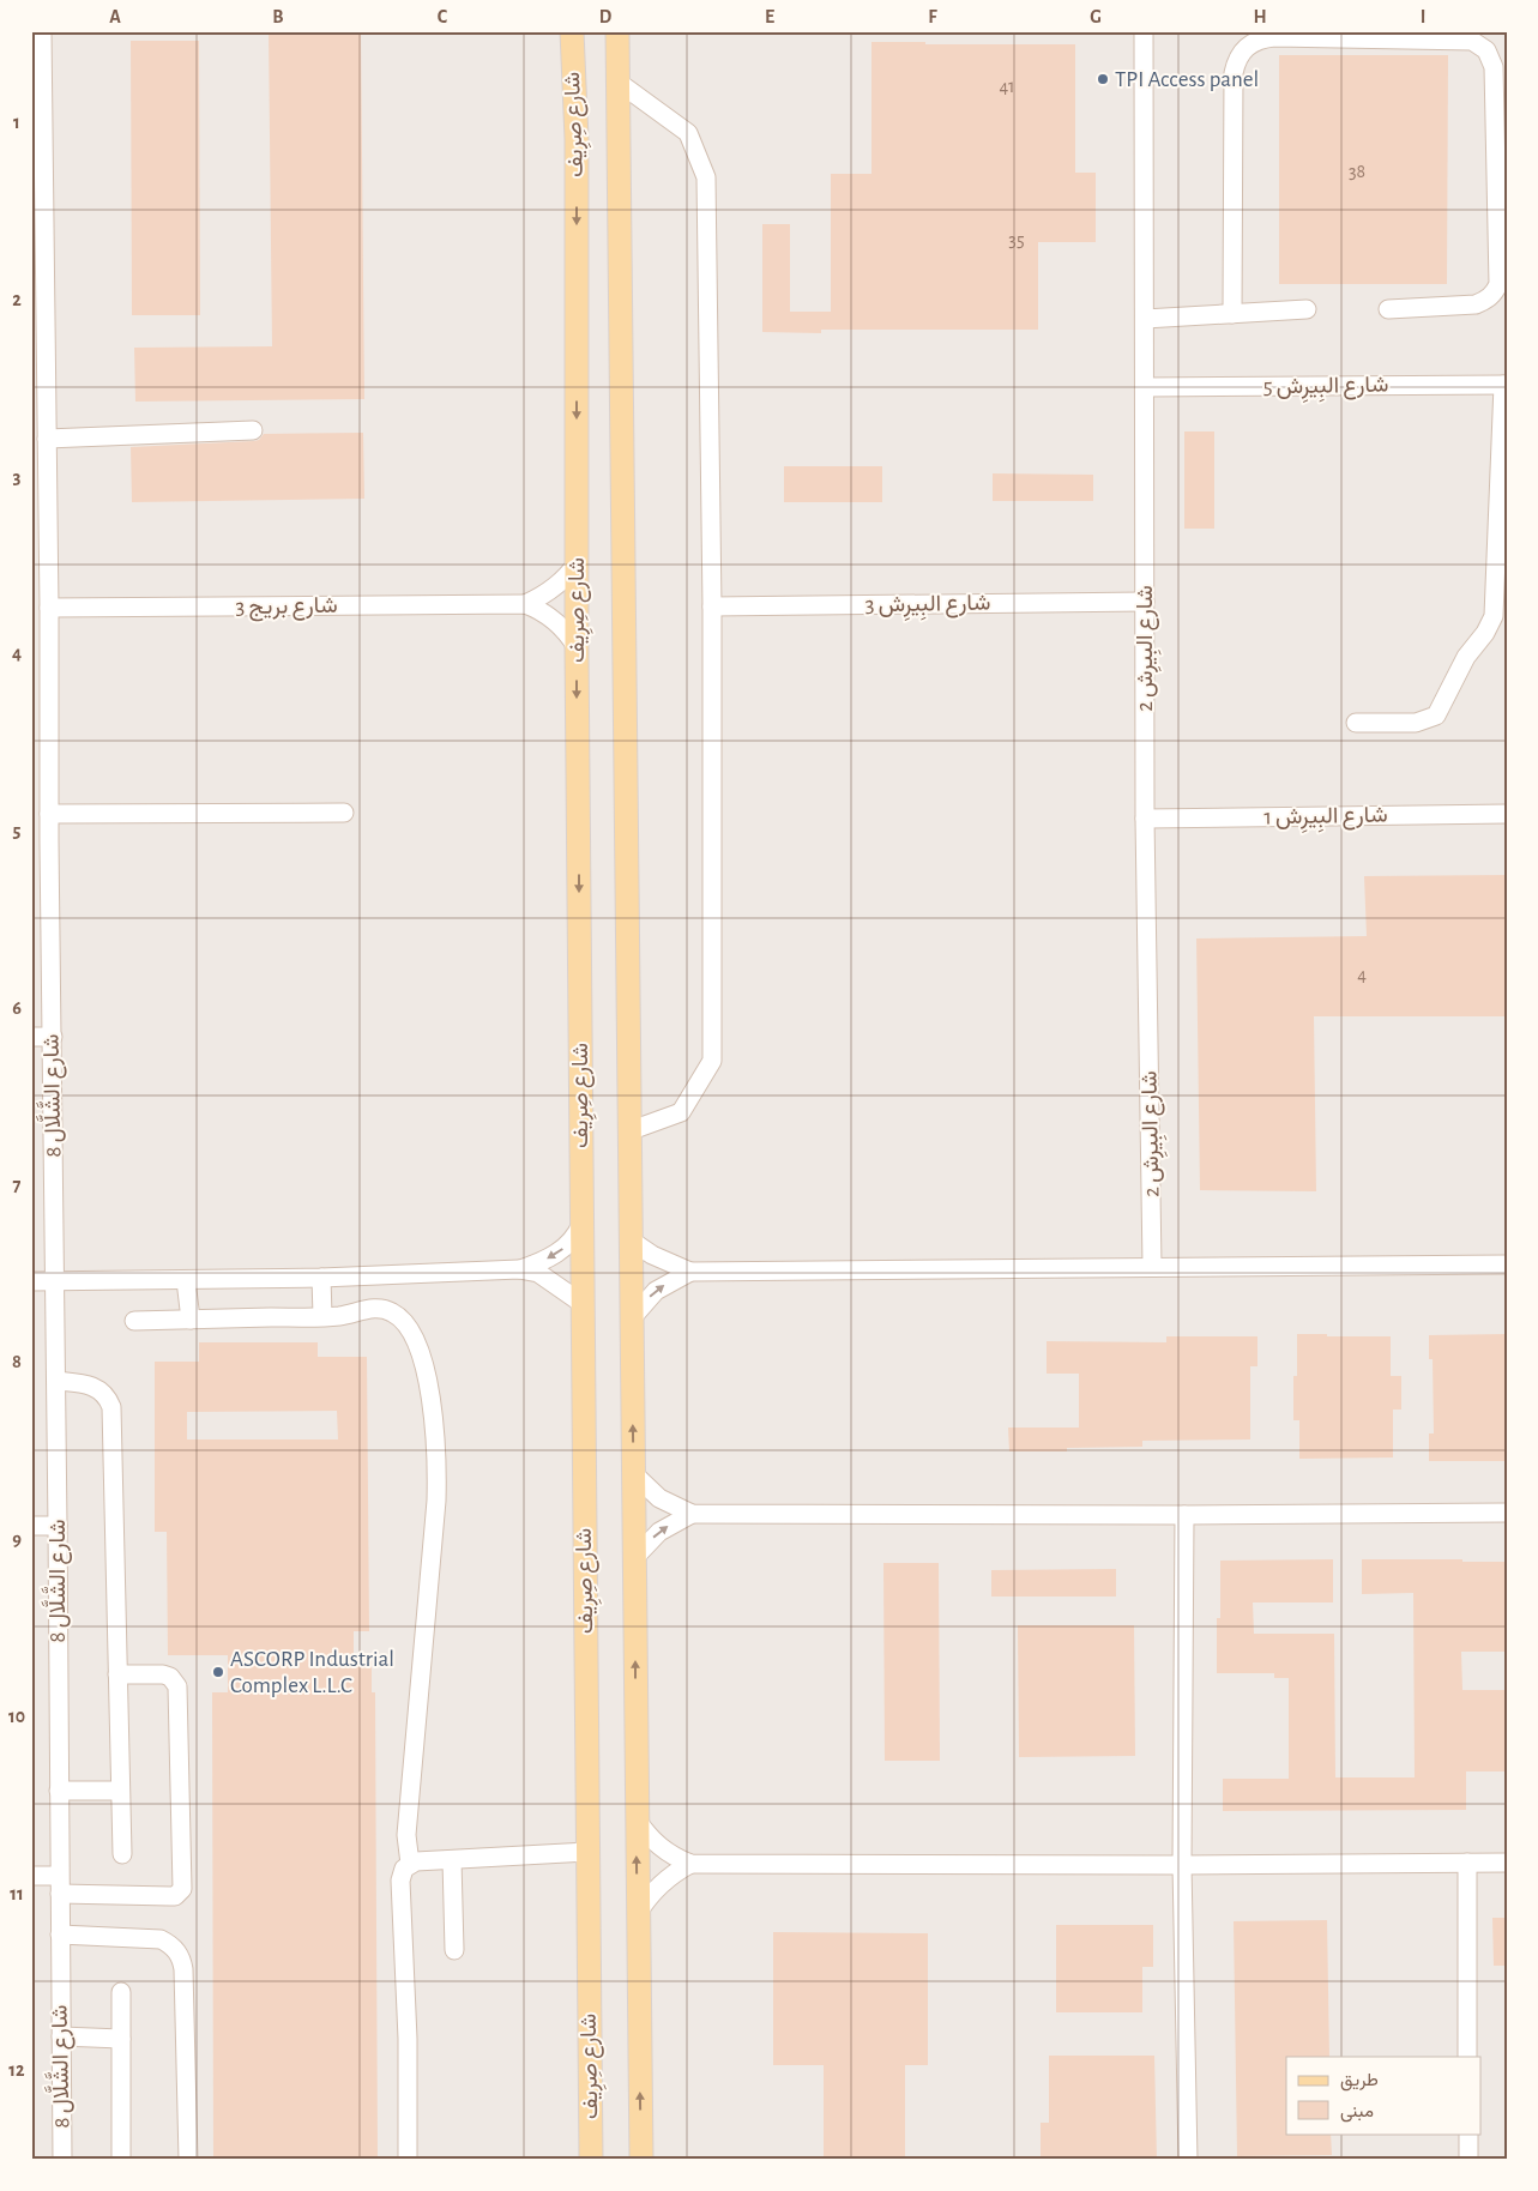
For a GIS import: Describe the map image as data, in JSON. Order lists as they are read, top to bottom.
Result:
{
  "streets": {
    "main road": ["شارع صِرِيف"],
    "street": [
      "شارع البِيرِش 5",
      "شارع البِيرِش 3",
      "شارع بريج 3",
      "شارع البِيرِش 2",
      "شارع البِيرِش 1",
      "شارع الشَّلَّال 8"
    ]
  },
  "crossings": [
    ["شارع صِرِيف", "شارع بريج 3"],
    ["شارع البِيرِش 5", "شارع البِيرِش 2"],
    ["شارع البِيرِش 3", "شارع البِيرِش 2"],
    ["شارع بريج 3", "شارع الشَّلَّال 8"],
    ["شارع البِيرِش 2", "شارع البِيرِش 1"]
  ],
  "places": ["TPI Access panel", "ASCORP Industrial Complex L.L.C"],
  "house_numbers": [
    "41",
    "38",
    "35",
    "4"
  ],
  "legend": ["طريق", "مبنى"],
  "grid": {
    "columns": [
      "A",
      "B",
      "C",
      "D",
      "E",
      "F",
      "G",
      "H",
      "I"
    ],
    "rows": [
      "1",
      "2",
      "3",
      "4",
      "5",
      "6",
      "7",
      "8",
      "9",
      "10",
      "11",
      "12"
    ]
  }
}
